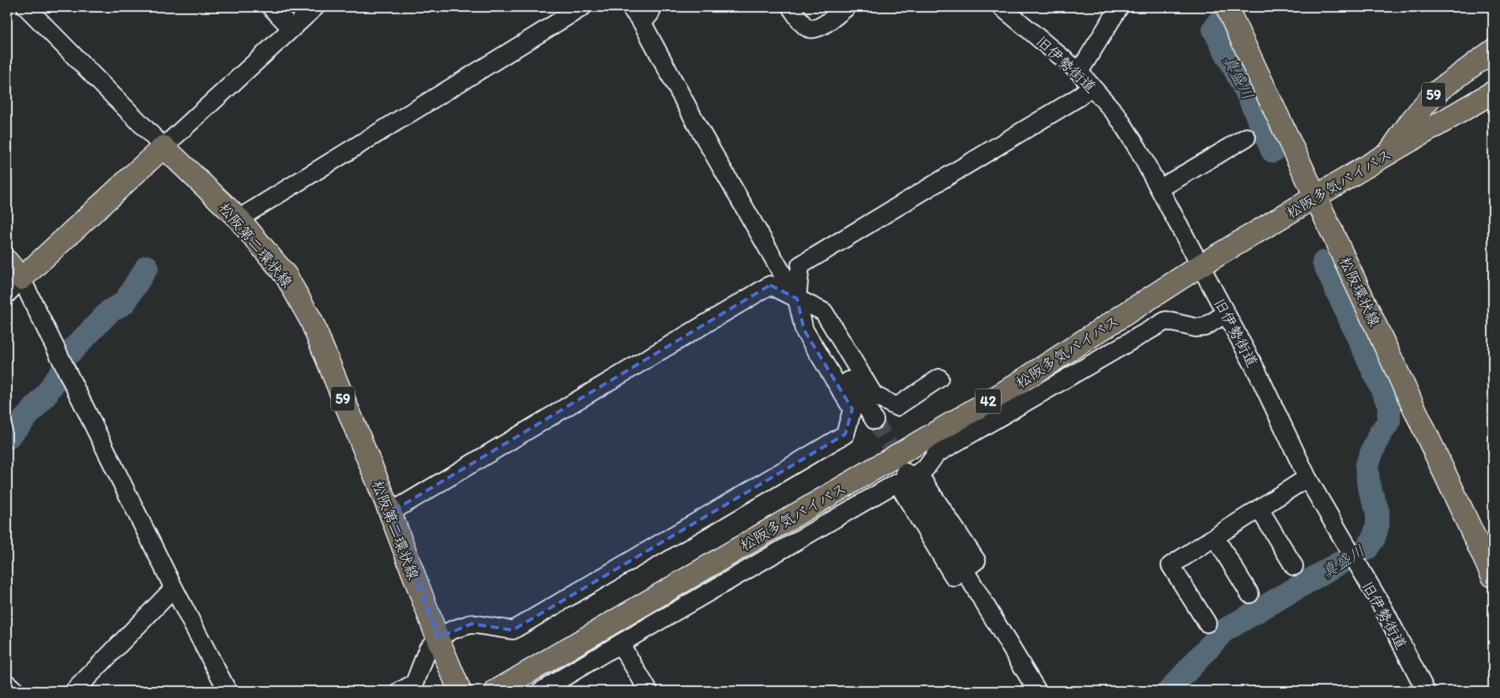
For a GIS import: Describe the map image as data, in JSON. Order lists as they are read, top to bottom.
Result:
{
  "streets": {
    "main road": [
      "59",
      "松阪多気バイパス",
      "松阪第二環状線",
      "松阪環状線",
      "42"
    ],
    "street": ["旧伊勢街道"]
  },
  "crossings": [
    ["旧伊勢街道", "松阪多気バイパス"],
    ["59", "松阪多気バイパス"],
    ["松阪多気バイパス", "松阪環状線"]
  ],
  "water": ["真盛川"]
}
